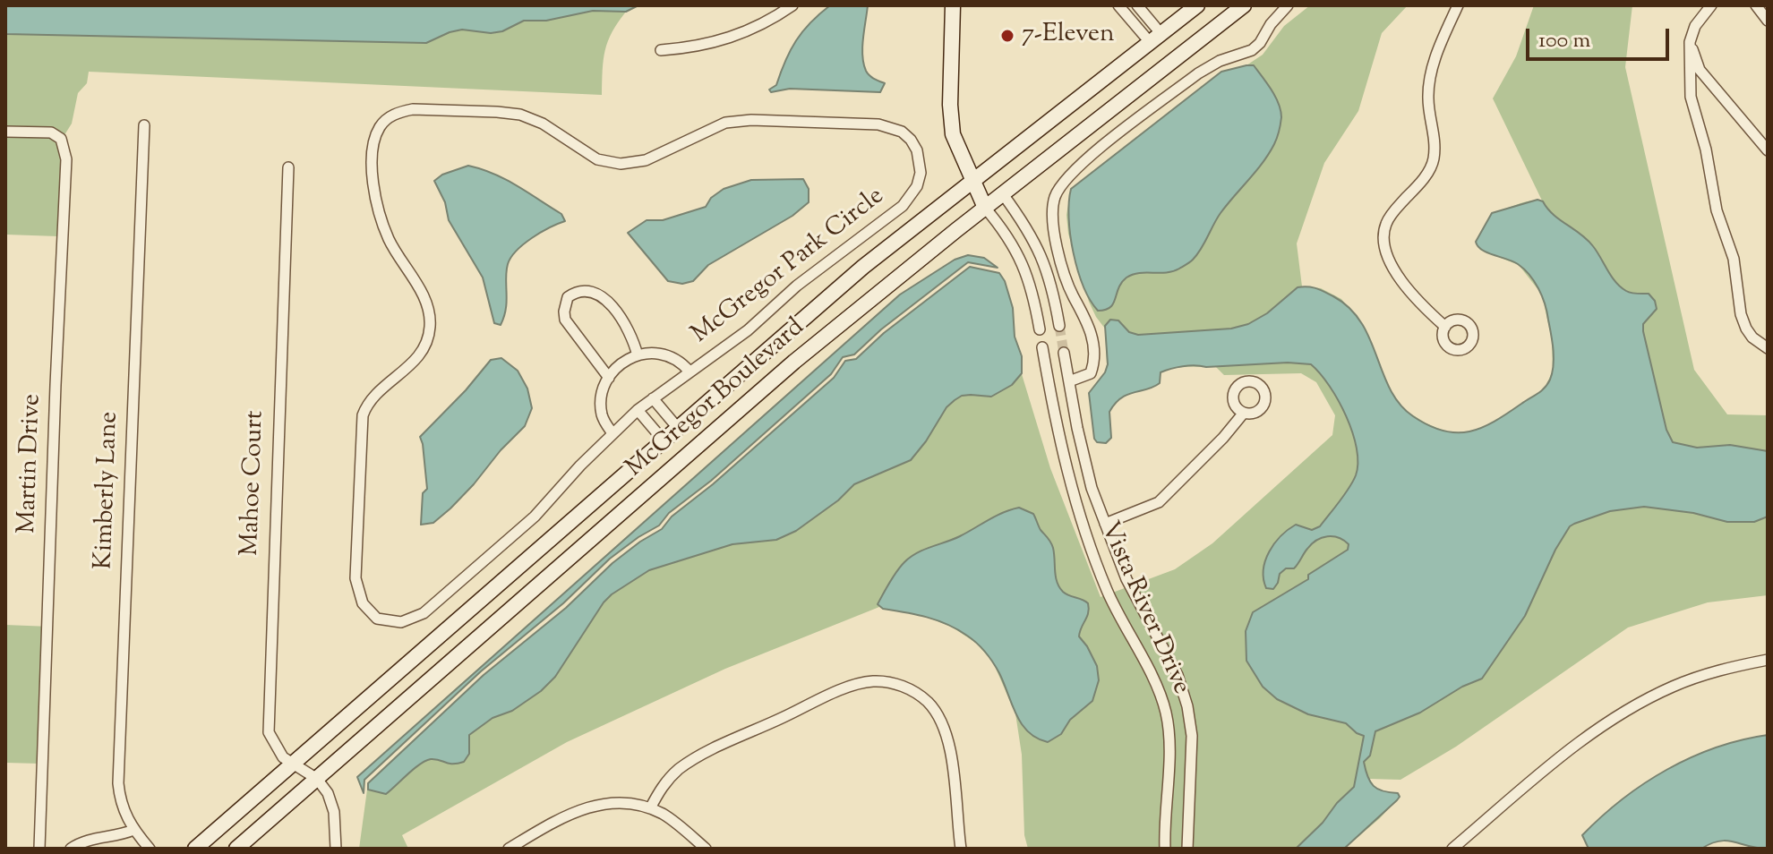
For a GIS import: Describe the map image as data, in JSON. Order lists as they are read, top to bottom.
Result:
{
  "streets": {
    "main road": ["McGregor Boulevard"],
    "street": [
      "McGregor Park Circle",
      "Martin Drive",
      "Mahoe Court",
      "Kimberly Lane",
      "Vista River Drive"
    ]
  },
  "crossings": [
    ["McGregor Boulevard", "Mahoe Court"]
  ],
  "places": ["7-Eleven"],
  "scale_bar": "100 m"
}
